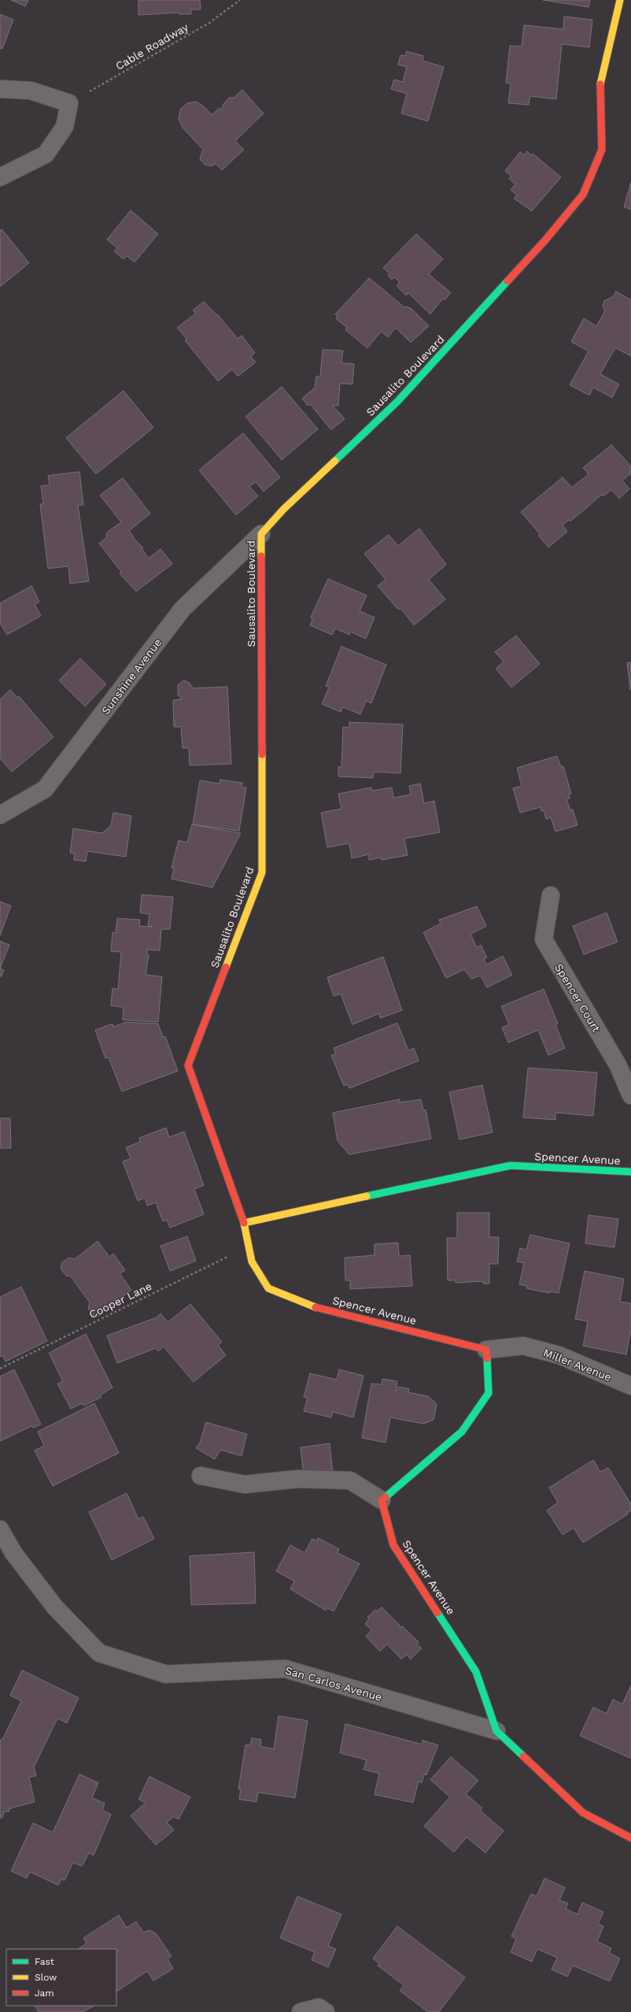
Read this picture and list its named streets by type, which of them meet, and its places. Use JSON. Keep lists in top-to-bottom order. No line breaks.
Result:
{"streets":{"street":["Sausalito Boulevard","Sunshine Avenue","Spencer Court","Spencer Avenue","Miller Avenue","San Carlos Avenue"],"path":["Cable Roadway","Cooper Lane"]},"crossings":[["Sausalito Boulevard","Sunshine Avenue"],["Sausalito Boulevard","Spencer Avenue"],["Spencer Avenue","Cooper Lane"],["Spencer Avenue","Miller Avenue"],["Spencer Avenue","San Carlos Avenue"]],"legend":["Fast","Slow","Jam"]}
